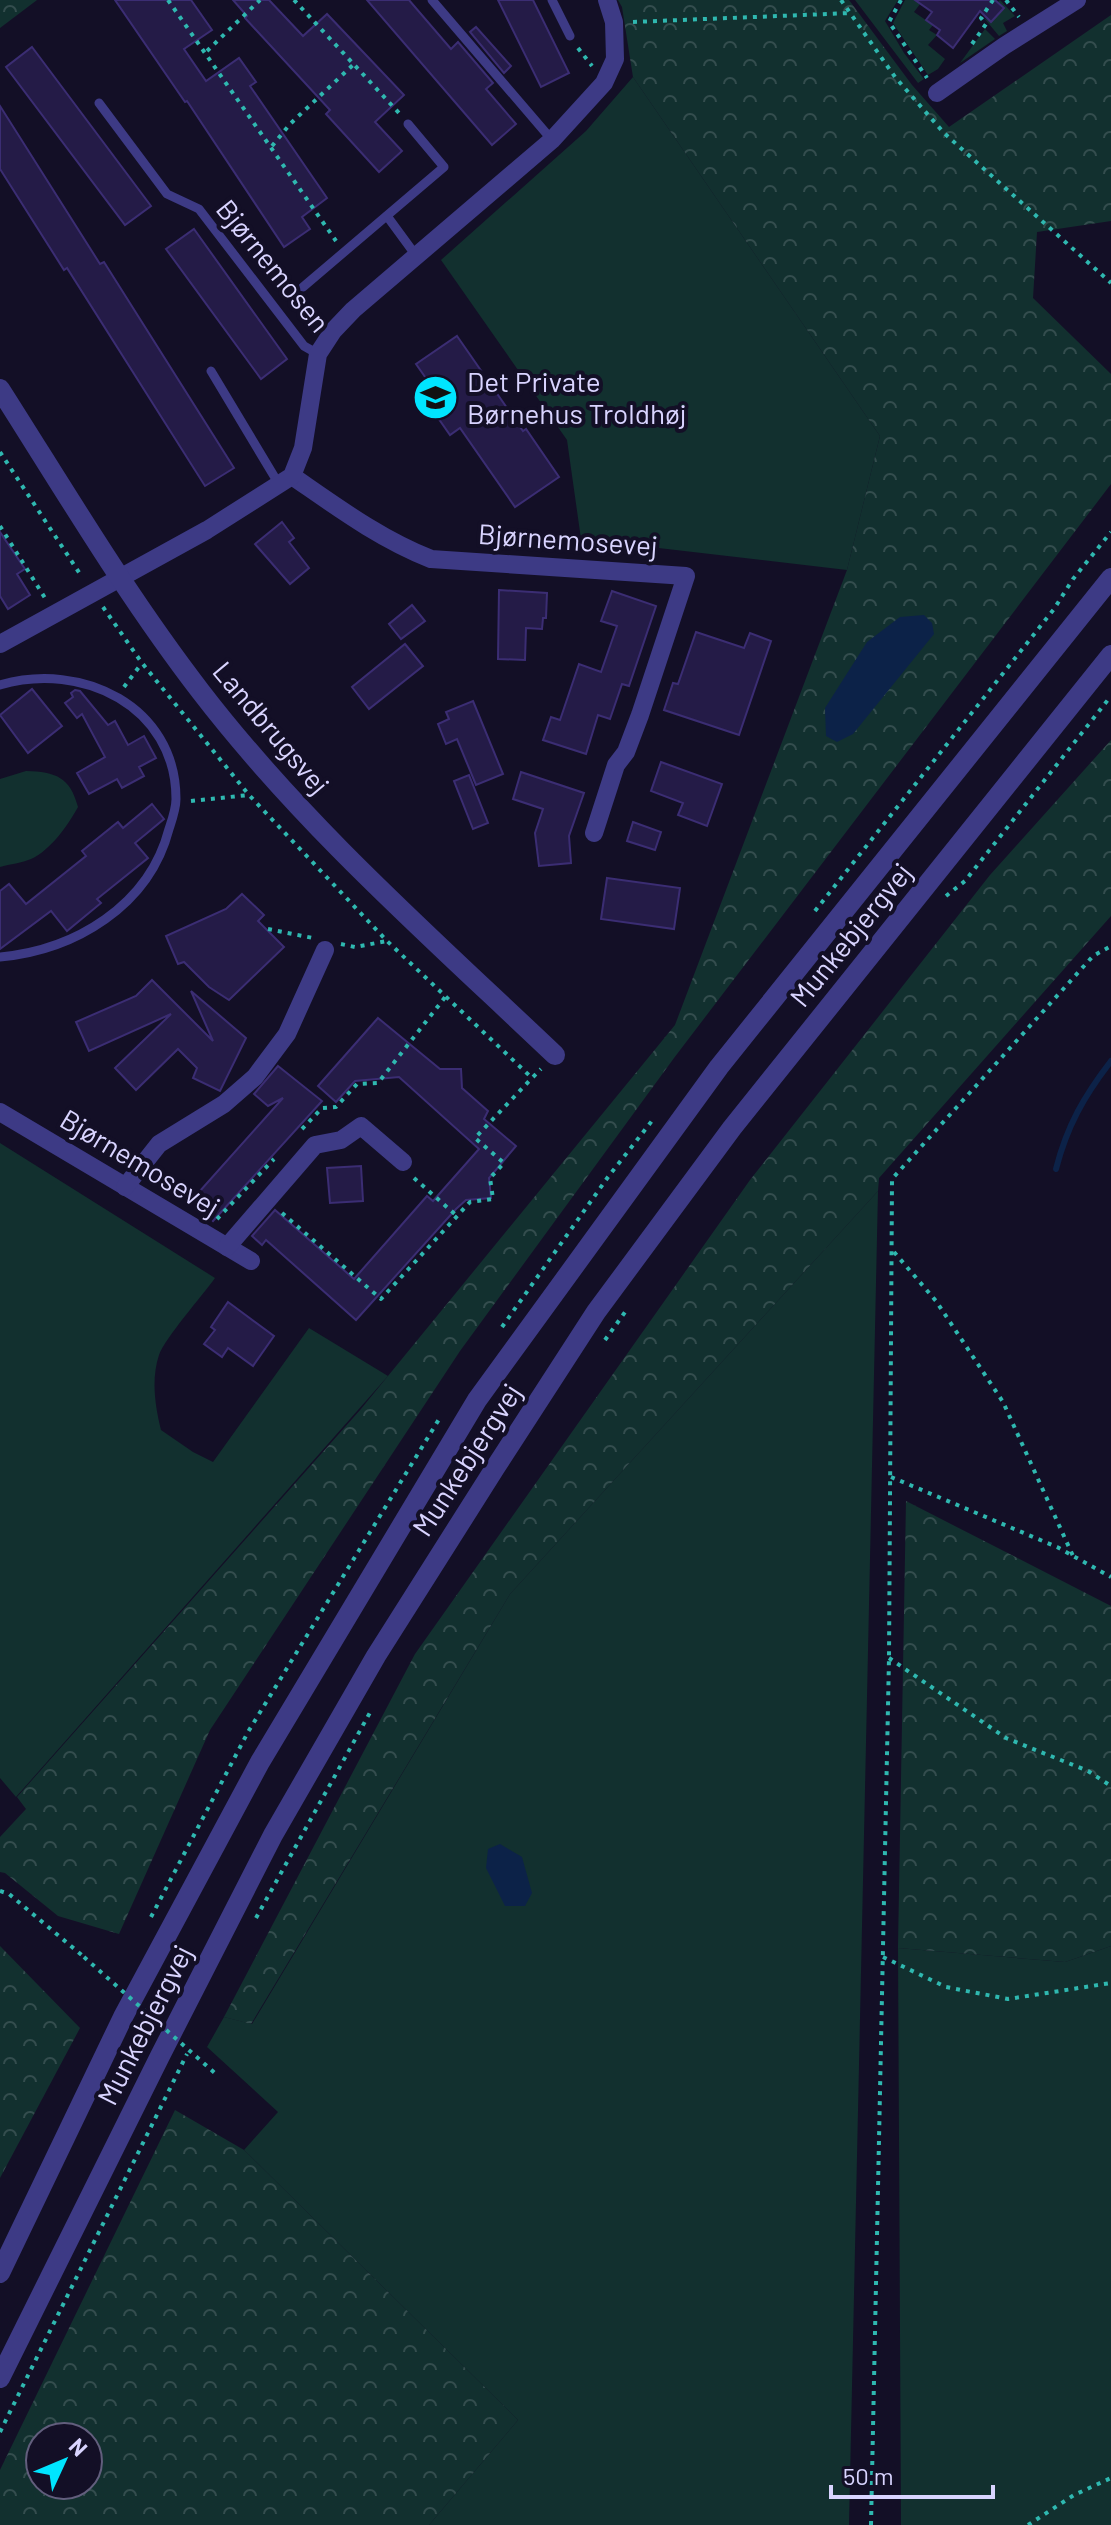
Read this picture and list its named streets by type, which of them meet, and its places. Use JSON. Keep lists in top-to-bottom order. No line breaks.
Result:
{"streets":{"street":["Bjørnemosevej","Landbrugsvej","Munkebjergvej"],"lane":["Bjørnemosen"]},"places":{"school or university":["Det Private Børnehus Troldhøj"]},"scale_bar":"50 m","north":"top right"}
